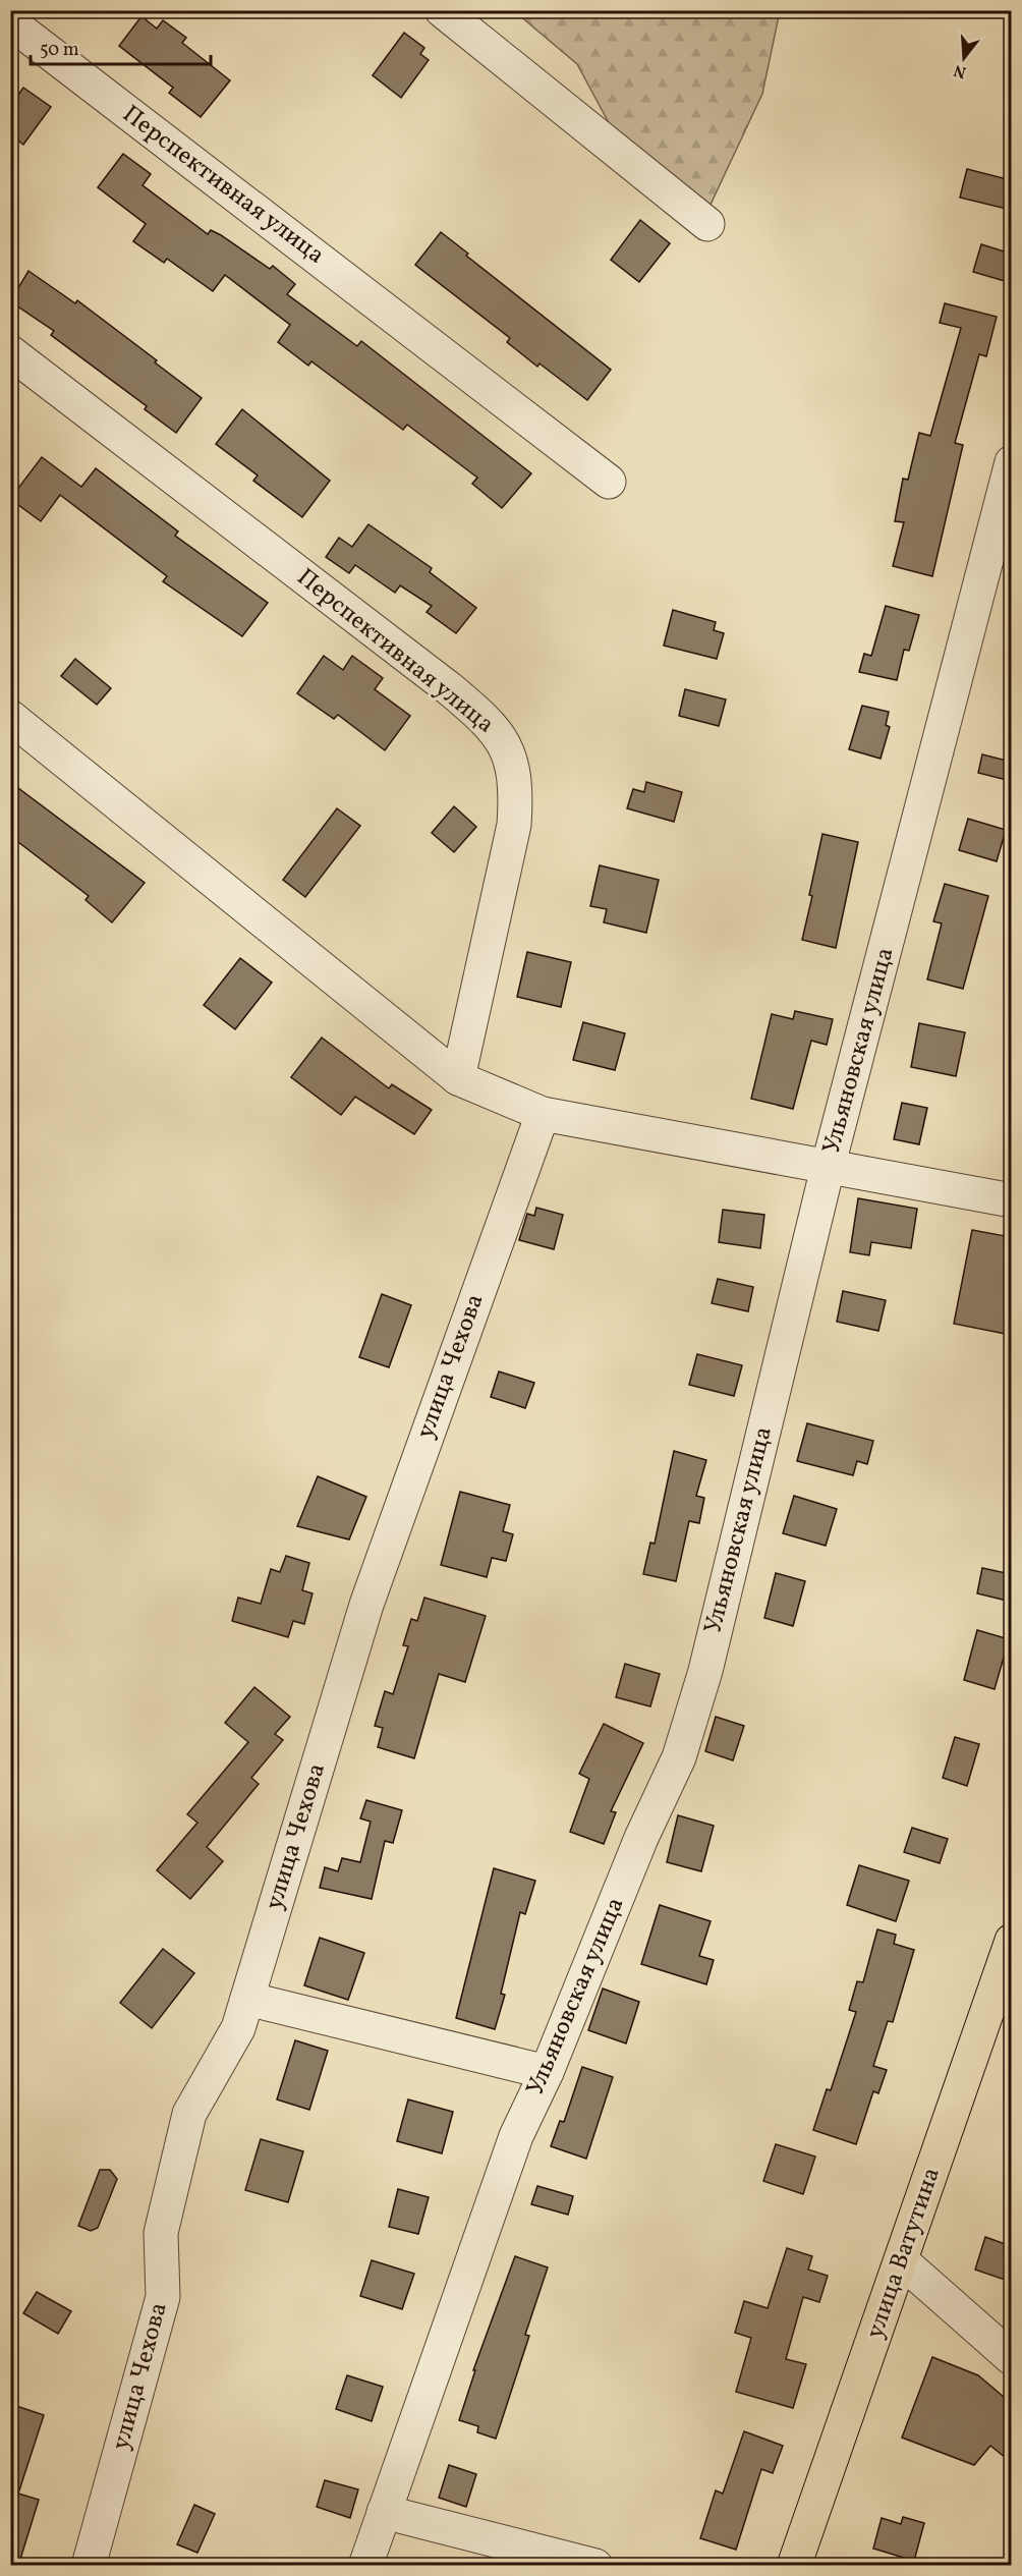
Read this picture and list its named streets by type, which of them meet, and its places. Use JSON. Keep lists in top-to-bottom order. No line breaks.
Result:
{"streets":{"main road":["улица Ватутина"],"street":["Перспективная улица","Ульяновская улица","улица Чехова"]},"scale_bar":"50 m","north":"bottom"}
